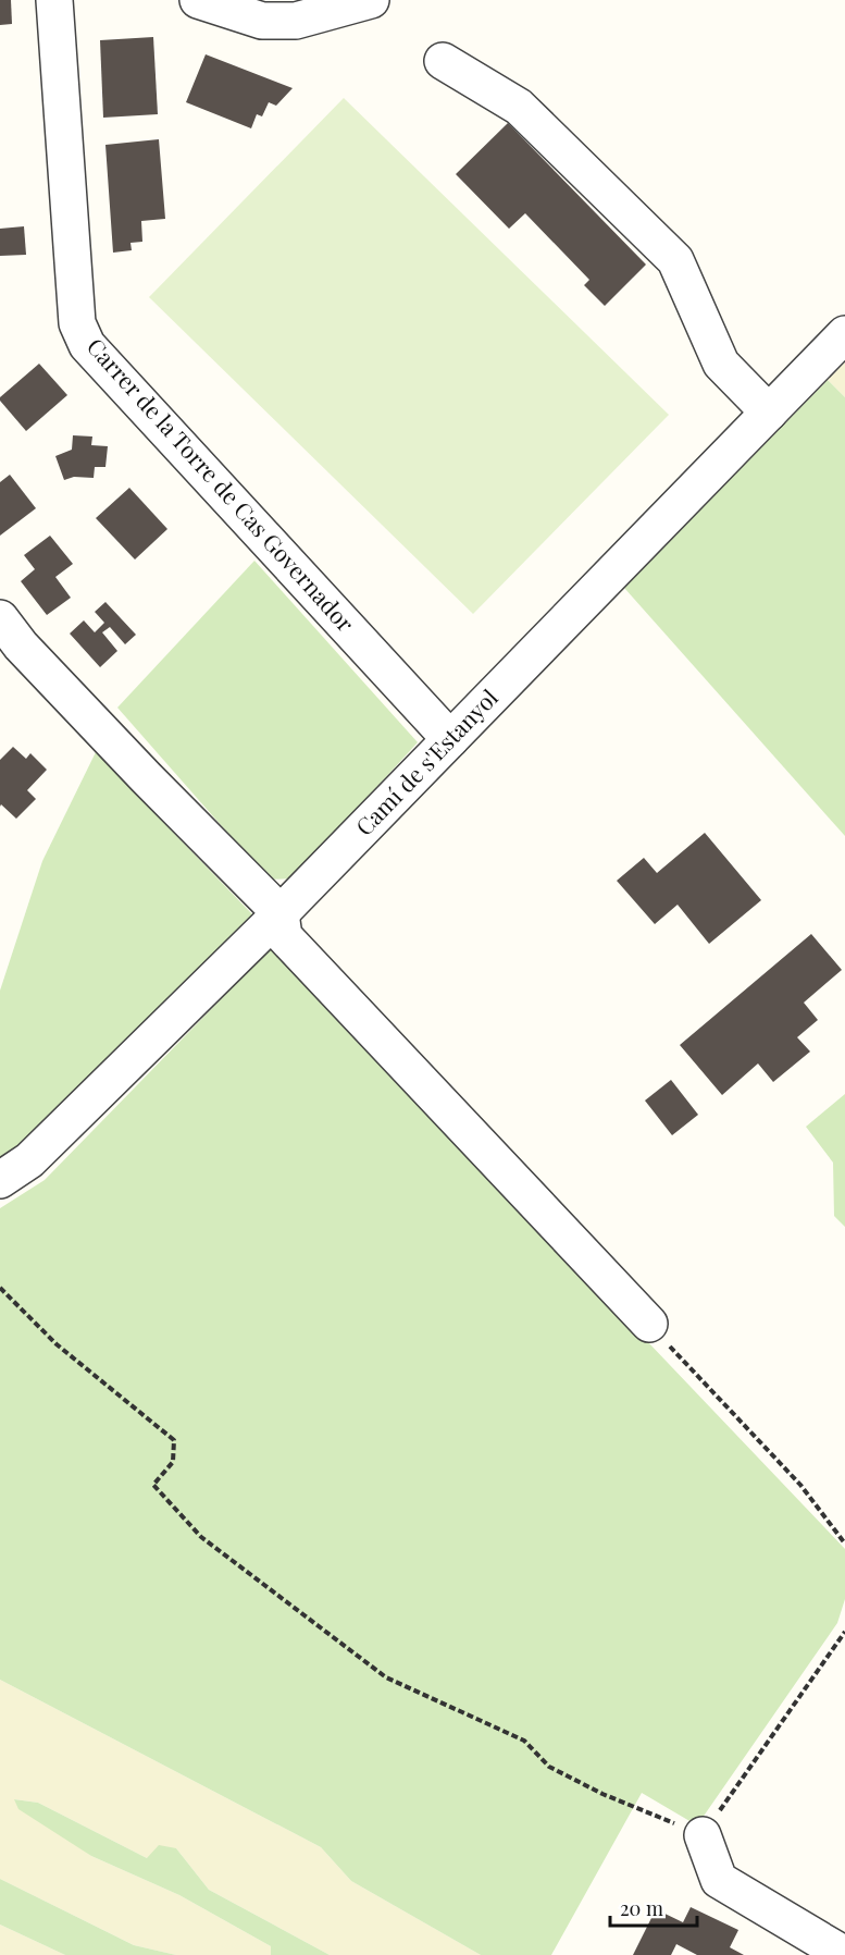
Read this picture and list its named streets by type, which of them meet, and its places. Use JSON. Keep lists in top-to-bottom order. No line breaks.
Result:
{"streets":{"street":["Carrer de la Torre de Cas Governador","Camí de s'Estanyol"]},"crossings":[["Carrer de la Torre de Cas Governador","Camí de s'Estanyol"]],"scale_bar":"20 m"}
